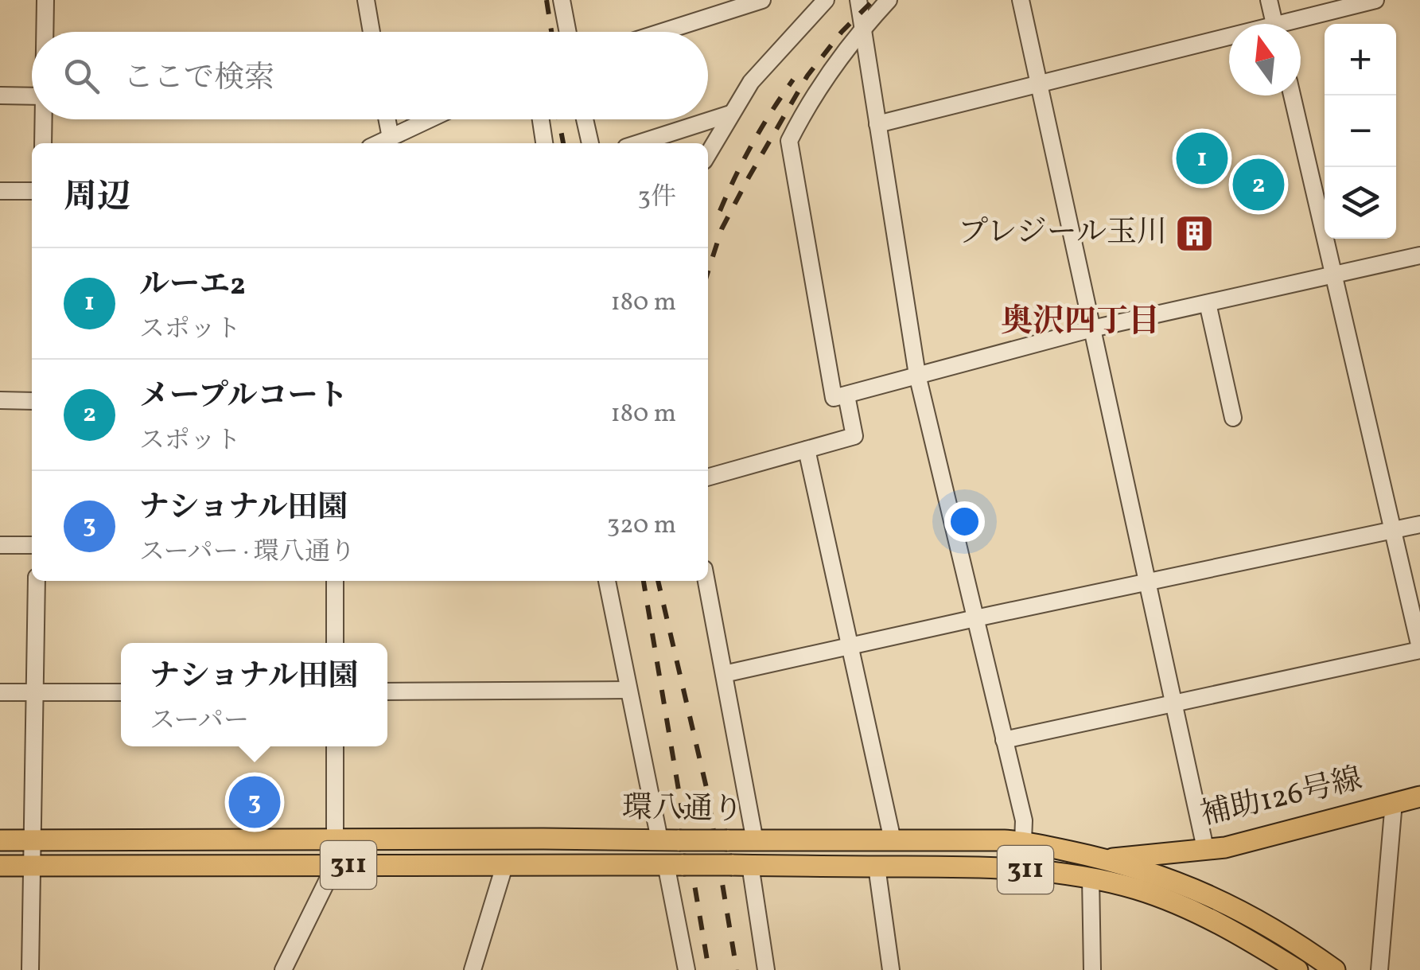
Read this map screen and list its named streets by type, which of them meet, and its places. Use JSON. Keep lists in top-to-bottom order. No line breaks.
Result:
{"streets":{"main road":["補助126号線","環八通り","311"]},"crossings":[["補助126号線","環八通り"]],"districts":["奥沢四丁目"],"places":{"building":["プレジール玉川"]},"north":"top","page":{"map_buttons":["+","−"],"search":"ここで検索","pins":["1","2","3"],"heading":["周辺","3件"],"list":[{"mark":"1","name":"ルーエ2","note":"スポット","value":"180 m"},{"mark":"2","name":"メープルコート","note":"スポット","value":"180 m"},{"mark":"3","name":"ナショナル田園","note":"スーパー · 環八通り","value":"320 m"}],"popup":["ナショナル田園","スーパー"]}}
